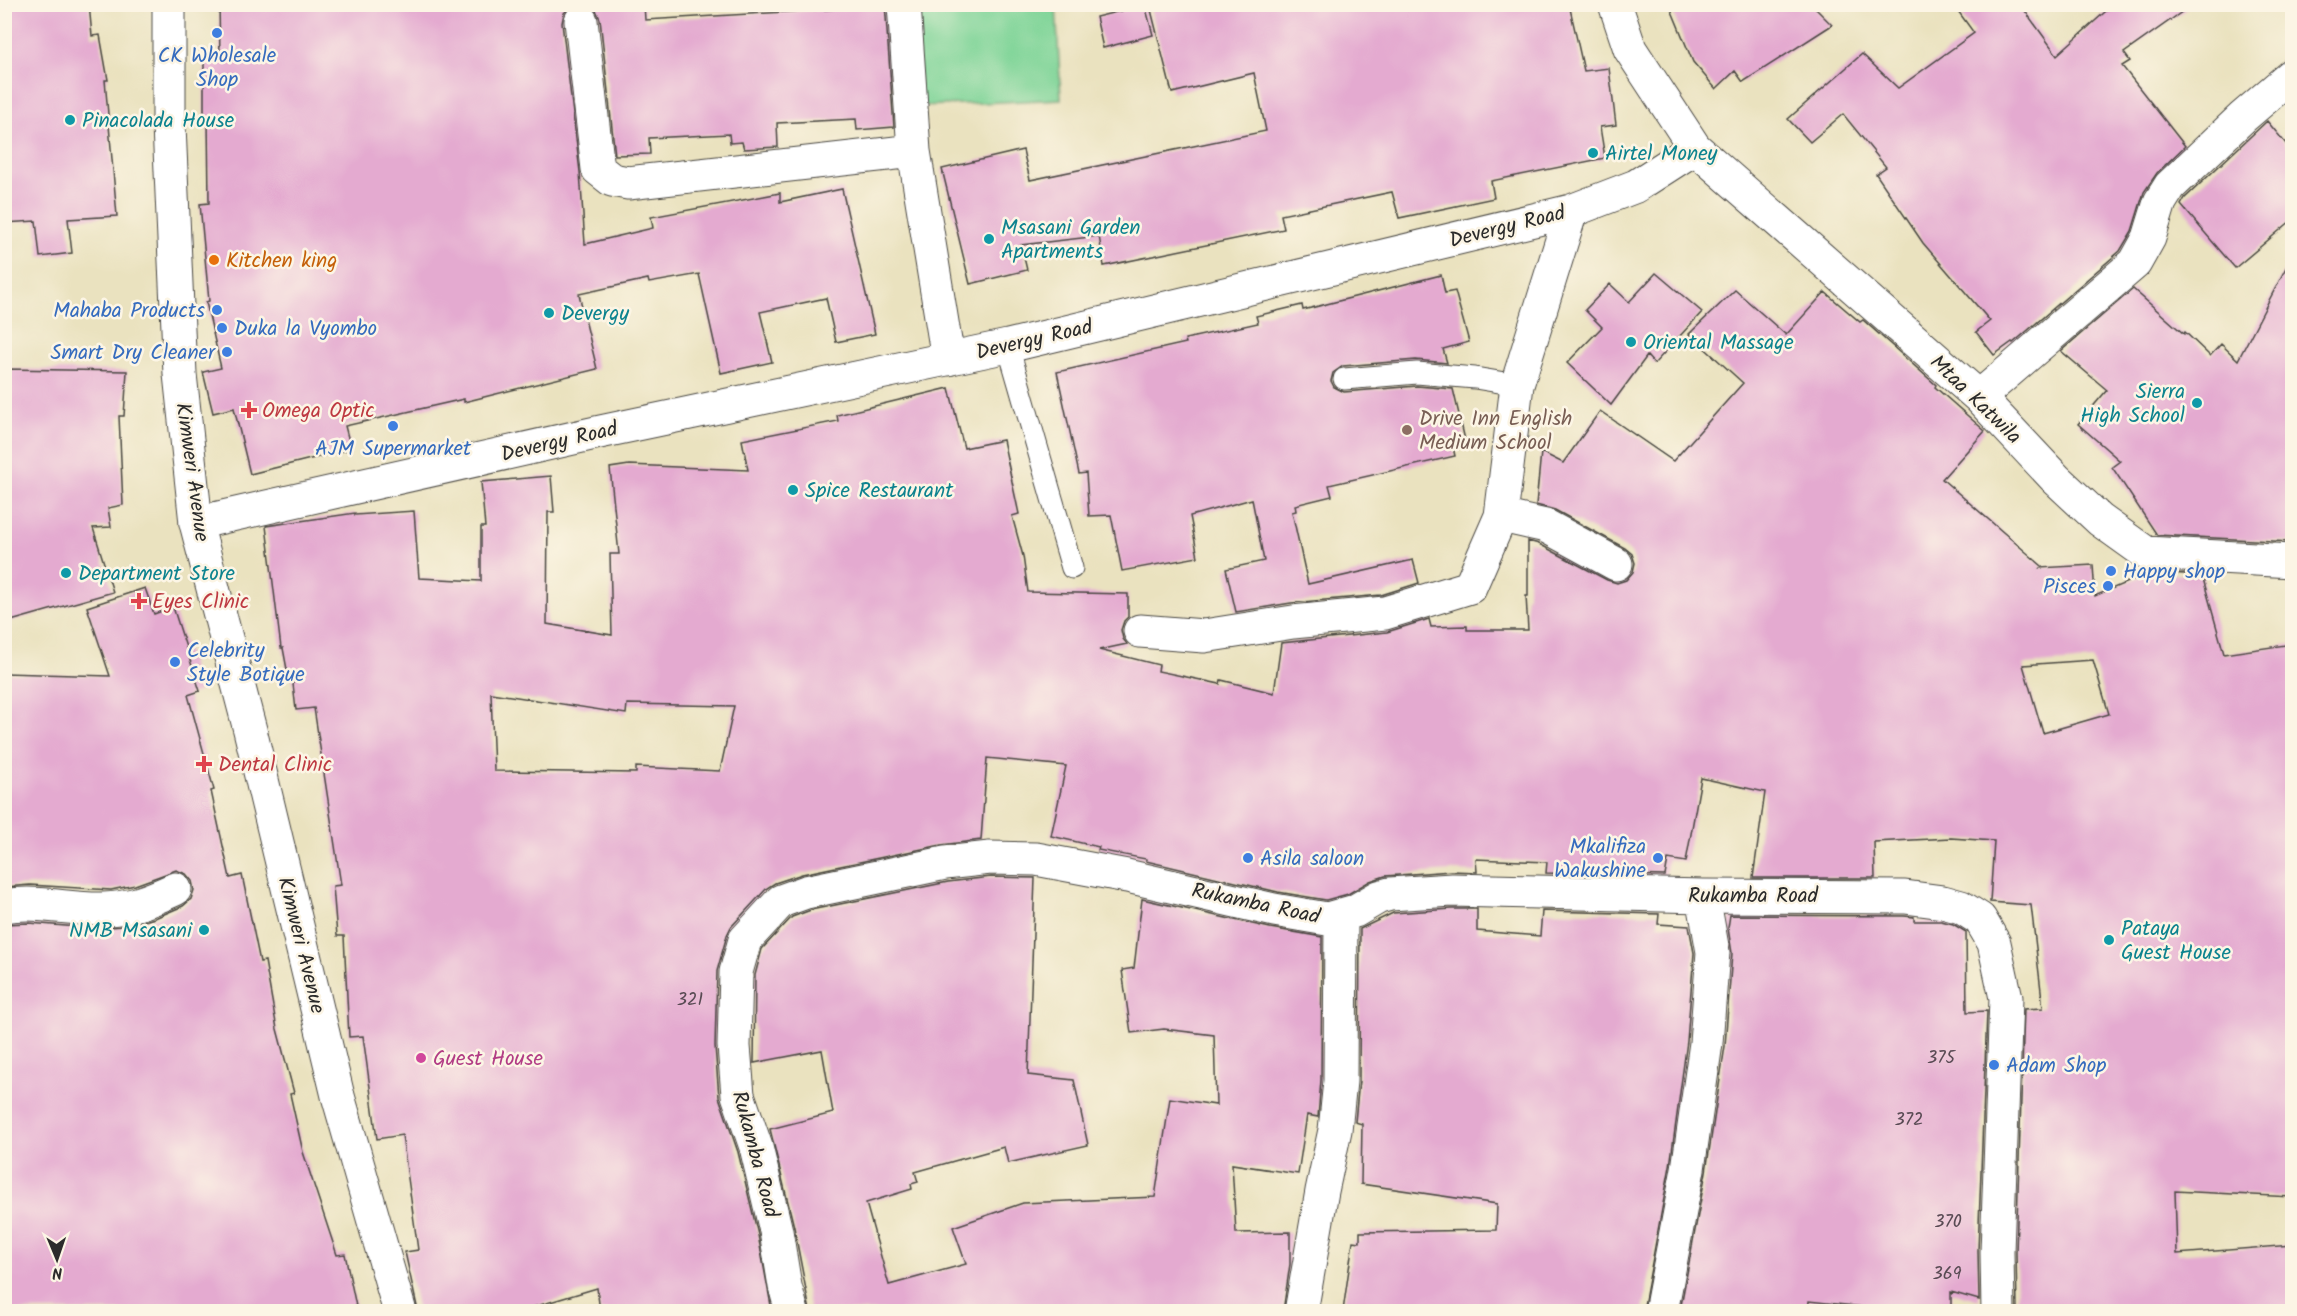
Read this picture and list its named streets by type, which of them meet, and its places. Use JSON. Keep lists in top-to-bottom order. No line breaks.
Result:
{"streets":{"street":["Devergy Road","Mtaa Katwila","Kimweri Avenue","Rukamba Road"]},"crossings":[["Devergy Road","Mtaa Katwila"],["Devergy Road","Kimweri Avenue"]],"places":{"other":["CK Wholesale Shop","Pinacolada House","Airtel Money","Msasani Garden Apartments","Kitchen king","Mahaba Products","Devergy","Duka la Vyombo","Oriental Massage","Smart Dry Cleaner","Sierra High School","AJM Supermarket","Drive Inn English Medium School","Spice Restaurant","Happy shop","Department Store","Pisces","Celebrity Style Botique","Asila saloon","Mkalifiza Wakushine","NMB Msasani","Pataya Guest House","Guest House","Adam Shop"],"health":["Omega Optic","Eyes Clinic","Dental Clinic"]},"house_numbers":["321","375","372","370","369"],"north":"bottom"}
